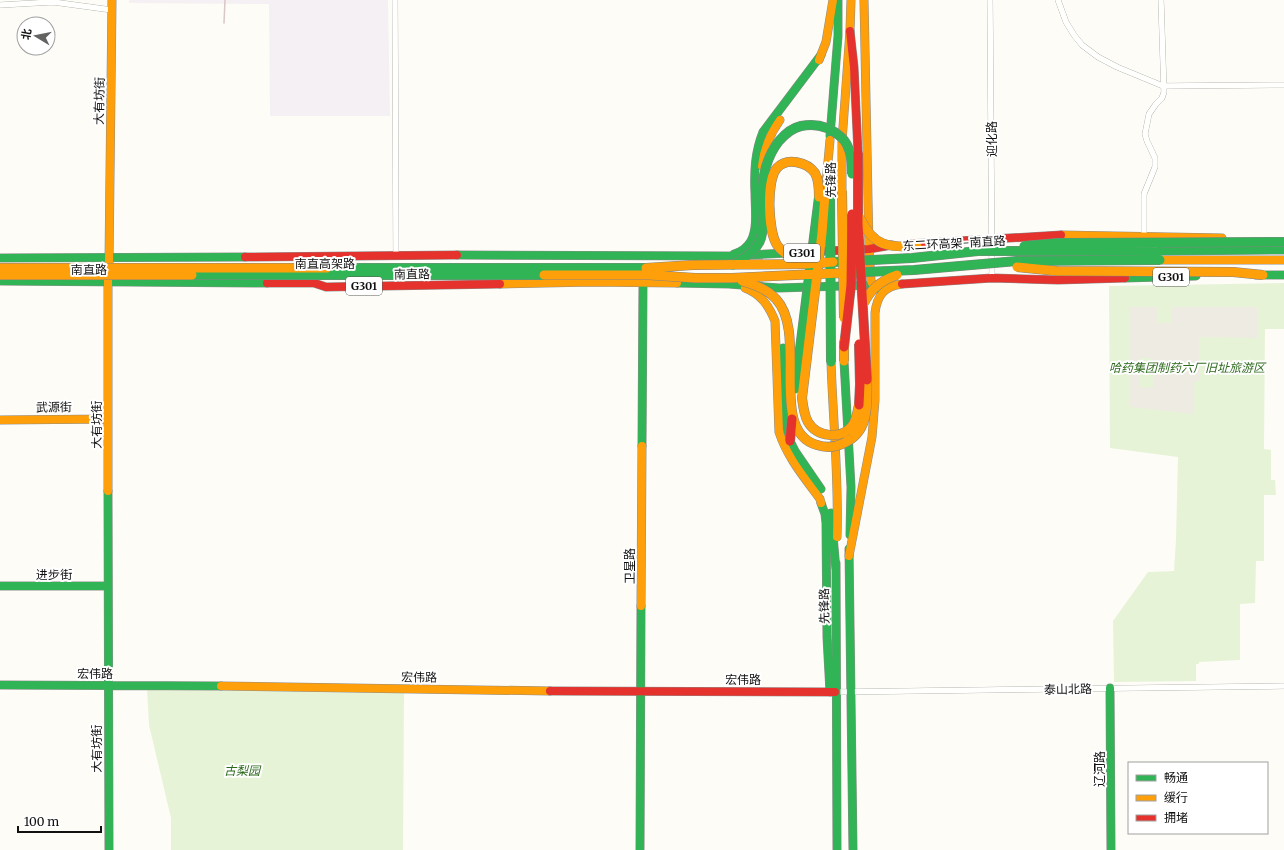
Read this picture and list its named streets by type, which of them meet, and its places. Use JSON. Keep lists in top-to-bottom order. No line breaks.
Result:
{"streets":{"main road":["大有坊街","先锋路","东二环高架-南直路","G301","南直高架路","南直路","武源街","卫星路","进步街","宏伟路","辽河路"],"street":["迎化路","泰山北路"]},"crossings":[["大有坊街","南直路"],["大有坊街","武源街"],["大有坊街","进步街"],["大有坊街","宏伟路"],["迎化路","G301"],["先锋路","宏伟路"],["先锋路","泰山北路"],["东二环高架-南直路","南直高架路"],["东二环高架-南直路","南直路"],["东二环高架-南直路","卫星路"],["G301","南直路"],["南直高架路","南直路"],["南直高架路","卫星路"],["南直路","卫星路"],["卫星路","宏伟路"],["宏伟路","泰山北路"],["泰山北路","辽河路"]],"parks":["哈药集团制药六厂旧址旅游区","古梨园"],"legend":["畅通","缓行","拥堵"],"scale_bar":"100 m","north":"left"}
